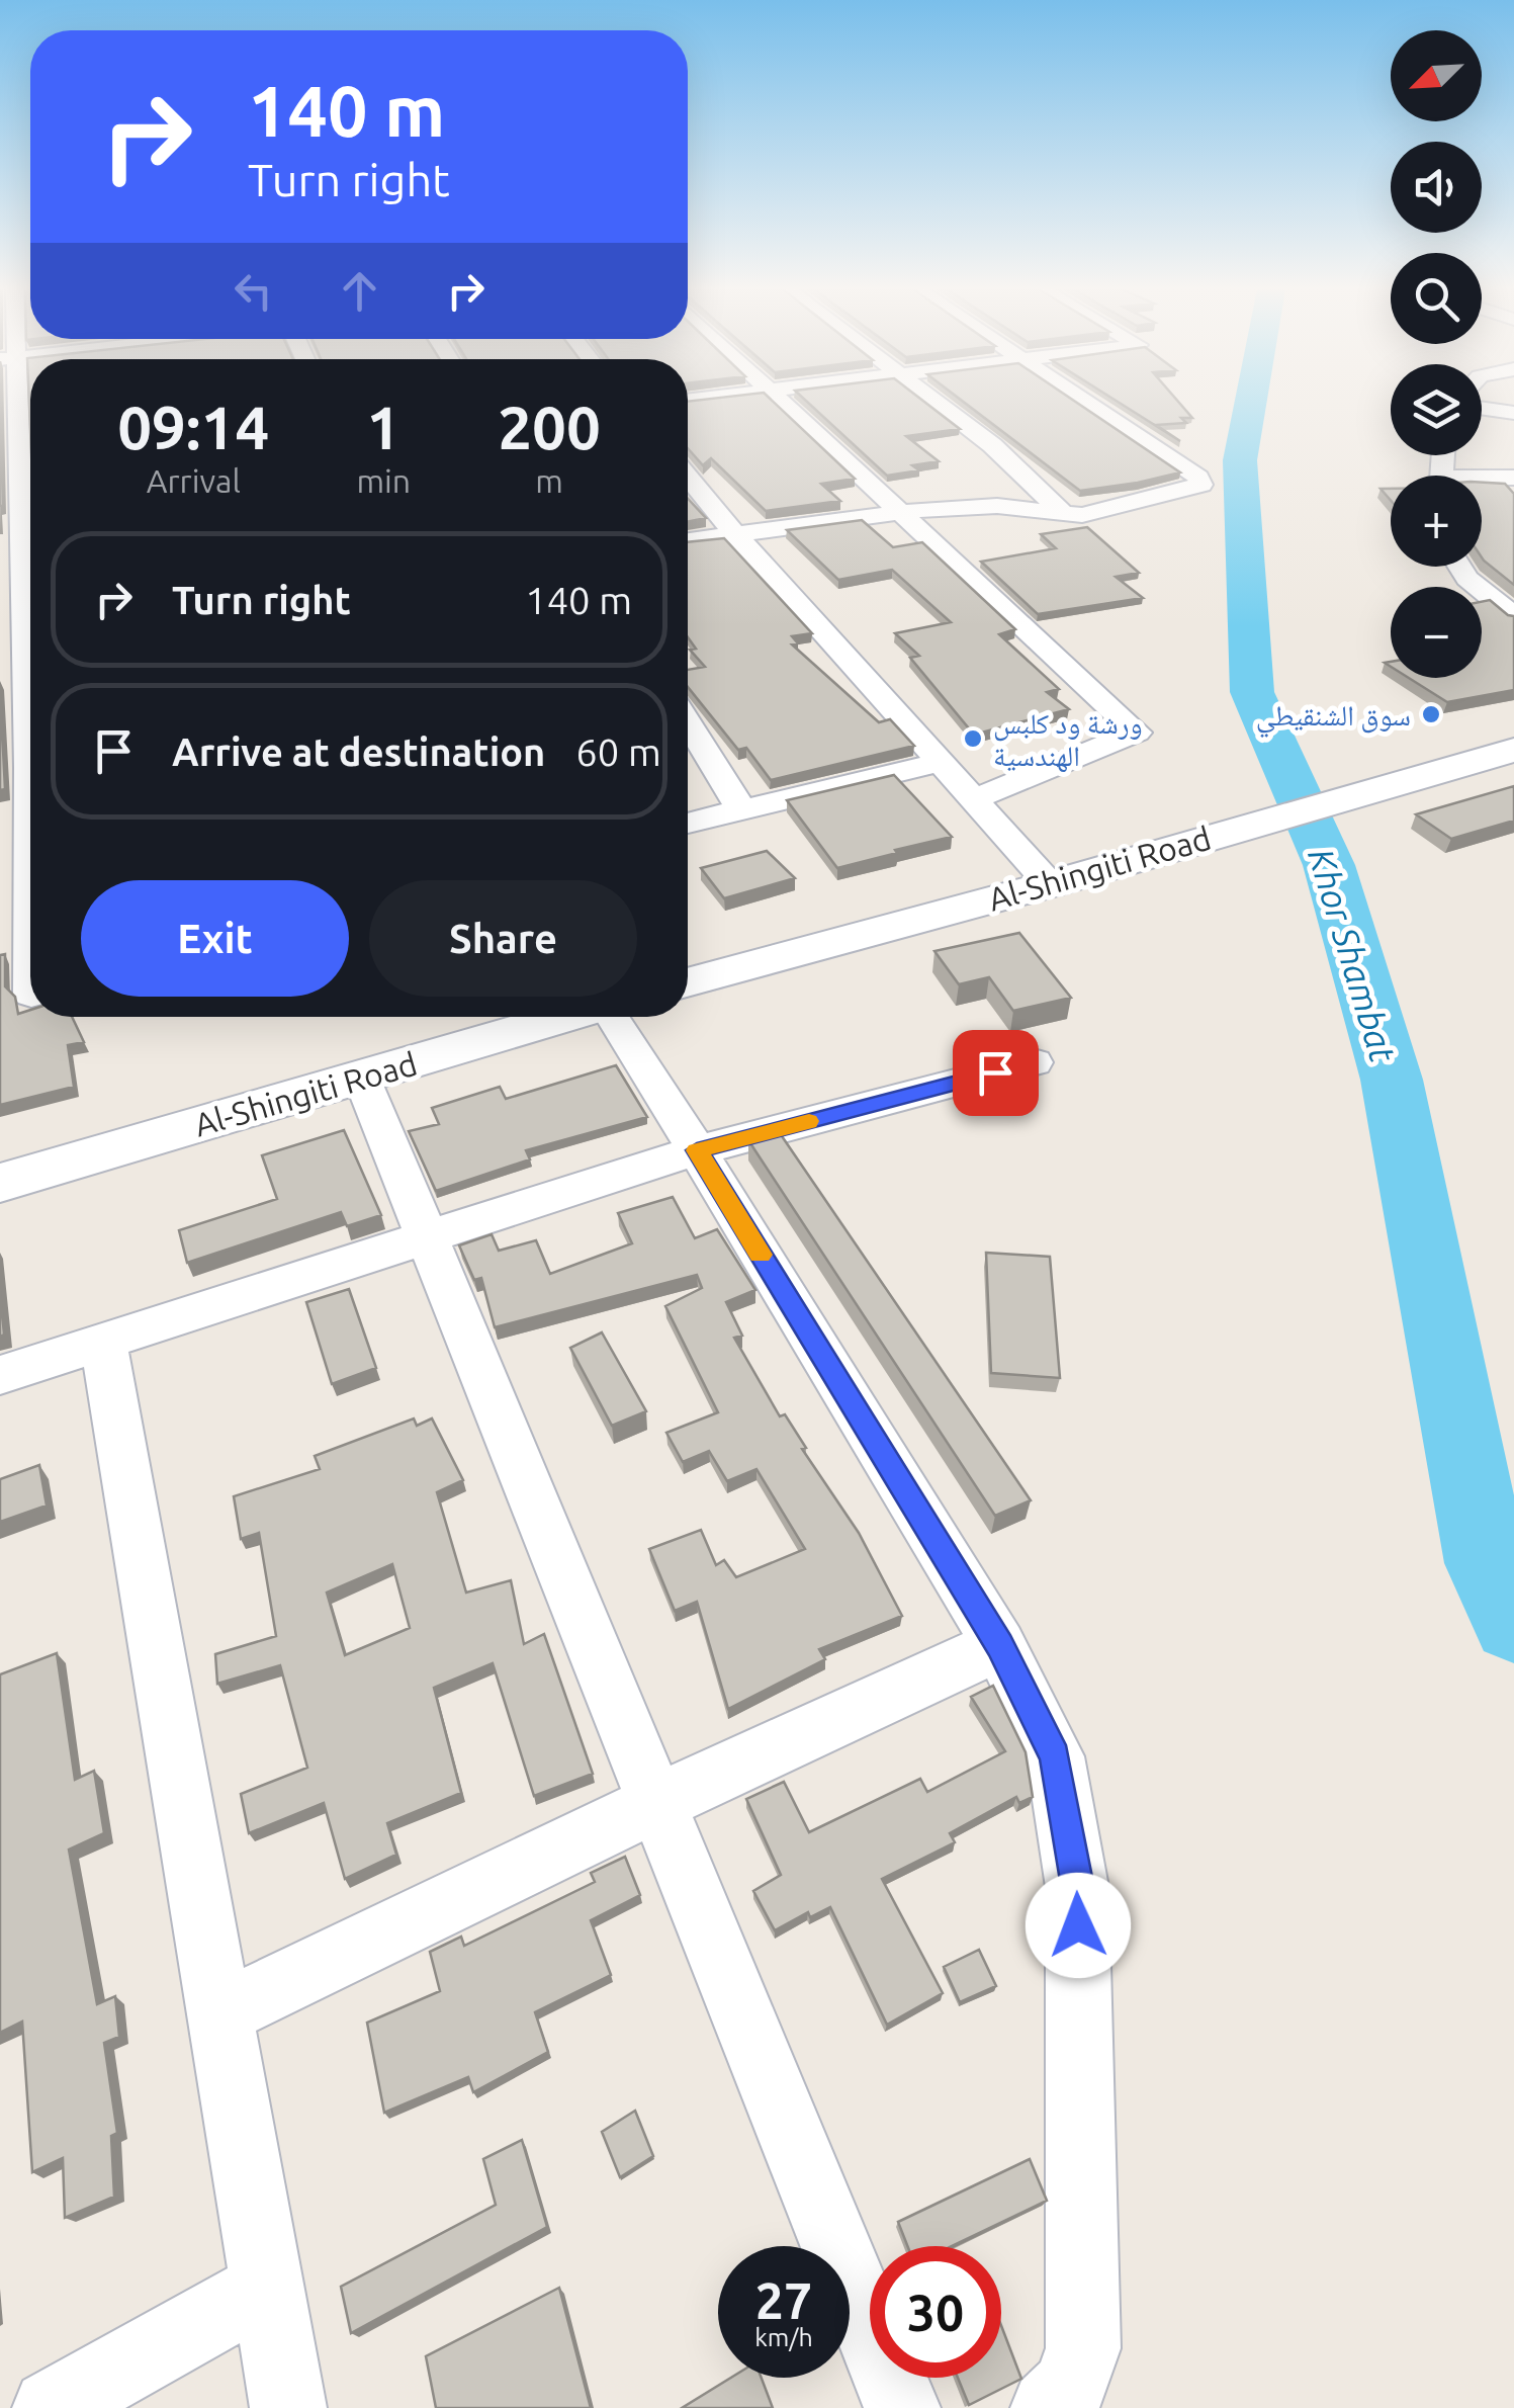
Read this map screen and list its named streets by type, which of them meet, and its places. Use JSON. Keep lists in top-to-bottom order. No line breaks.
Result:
{"streets":{"street":["Al-Shingiti Road"]},"water":["Khor Shambat"],"places":["سوق الشنقيطي","ورشة ود كلبس الهندسية"],"north":"bottom left","page":{"map_buttons":["+","−"],"turn":["140 m","Turn right"],"eta":["09:14","Arrival","1","min","200","m"],"list":[{"name":"Turn right","value":"140 m"},{"name":"Arrive at destination","value":"60 m"}],"buttons":["Exit","Share"],"speed":"27 km/h","limit":"30"}}
